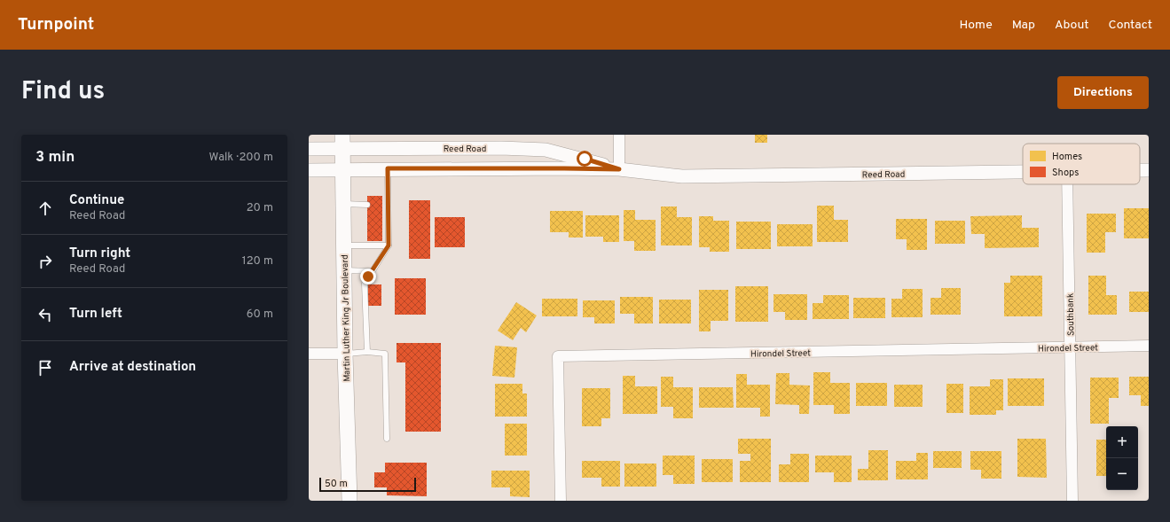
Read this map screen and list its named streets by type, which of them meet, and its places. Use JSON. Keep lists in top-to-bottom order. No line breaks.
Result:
{"streets":{"main road":["Martin Luther King Jr Boulevard"],"street":["Reed Road","Southbank","Hirondel Street"]},"crossings":[["Reed Road","Martin Luther King Jr Boulevard"],["Southbank","Hirondel Street"]],"legend":["Homes","Shops"],"scale_bar":"50 m","page":{"header":"Turnpoint","nav":["Home","Map","About","Contact"],"title":"Find us","buttons":"Directions","heading":["3 min","Walk · 200 m"],"list":[["Continue","Reed Road","20 m"],["Turn right","Reed Road","120 m"],["Turn left","60 m"],"Arrive at destination"],"map_buttons":["+","−"],"scale":"50 m"}}
